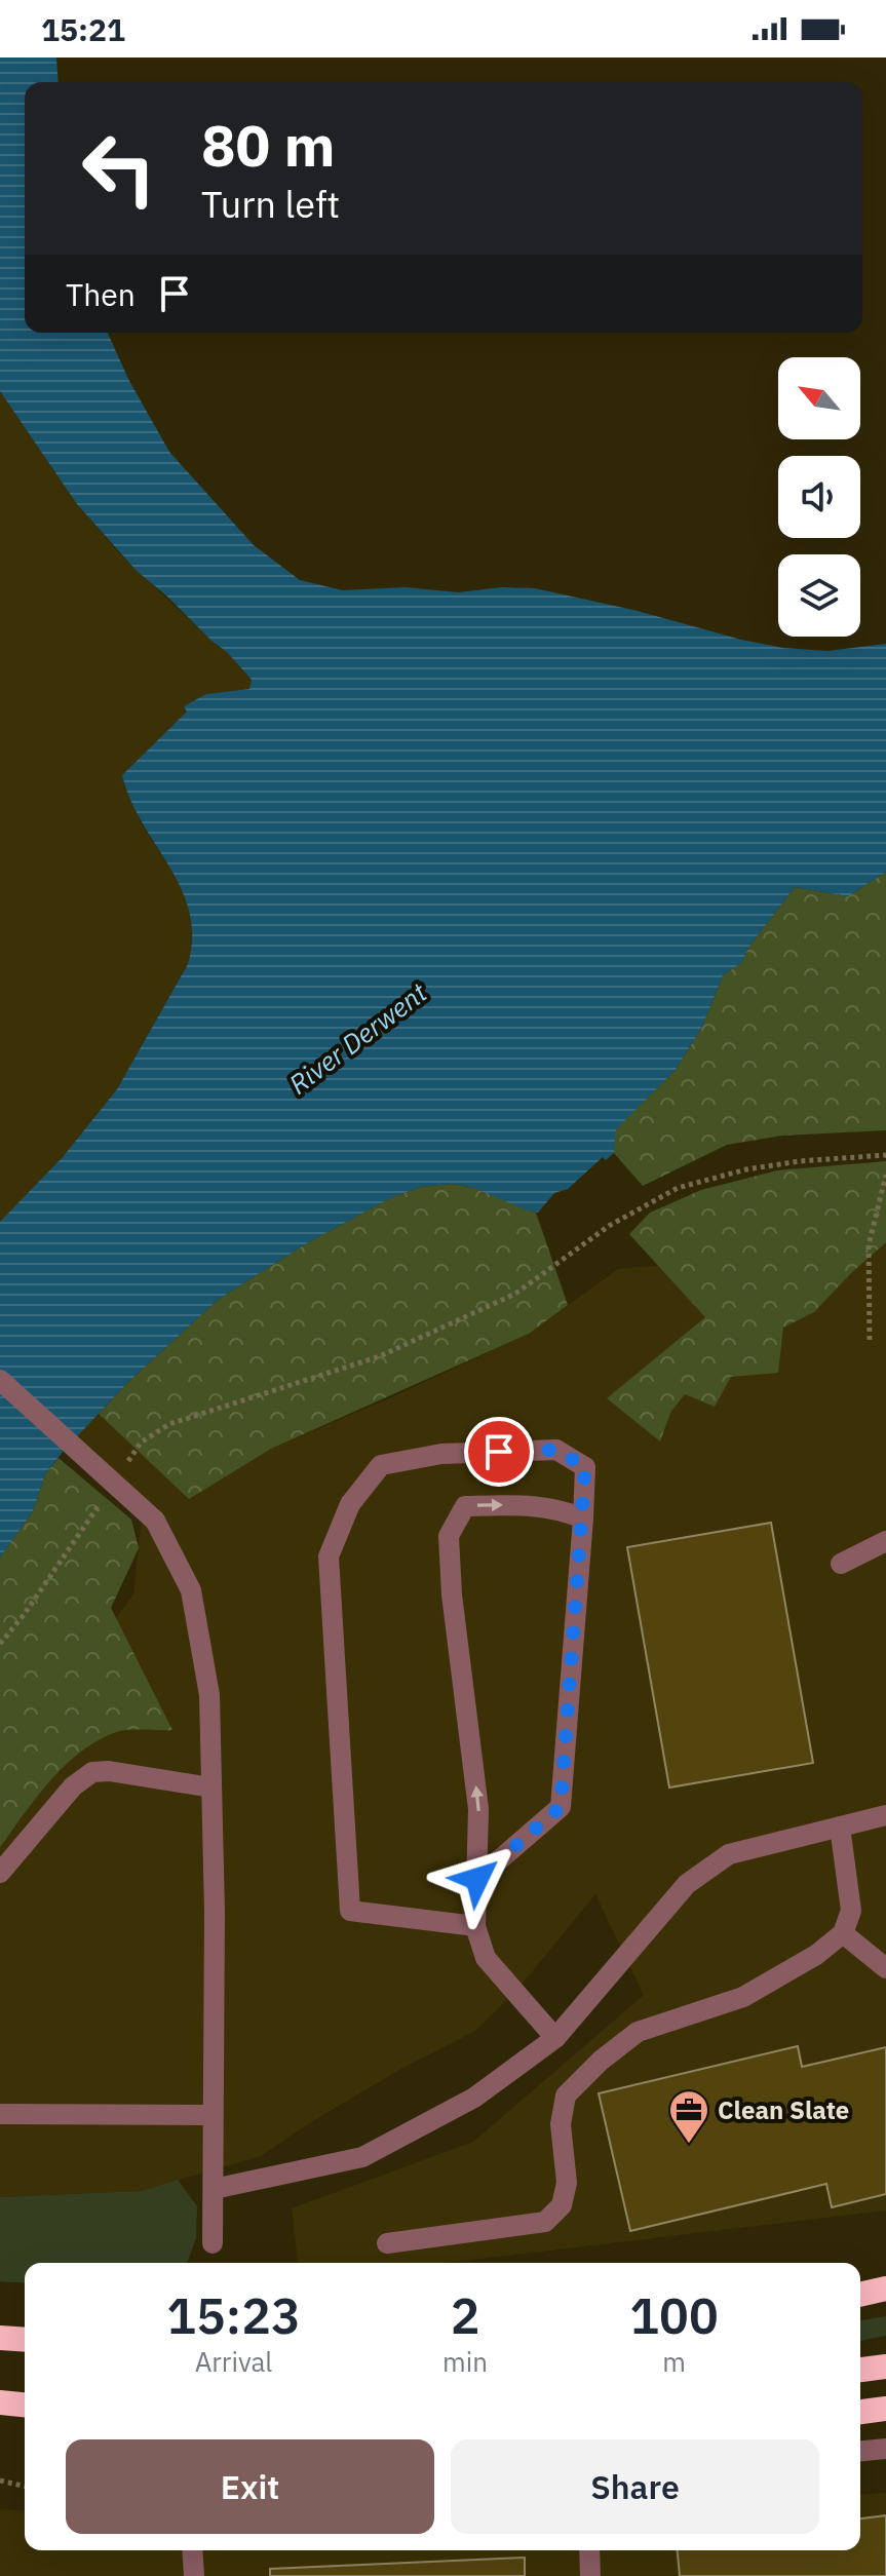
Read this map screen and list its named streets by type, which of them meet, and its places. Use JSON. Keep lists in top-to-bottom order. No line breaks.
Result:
{"water":["River Derwent"],"places":{"office":["Clean Slate"]},"north":"top left","page":{"status":"15:21","turn":["80 m","Turn left"],"then":"Then","eta":["15:23","Arrival","2","min","100","m"],"buttons":["Exit","Share"]}}
